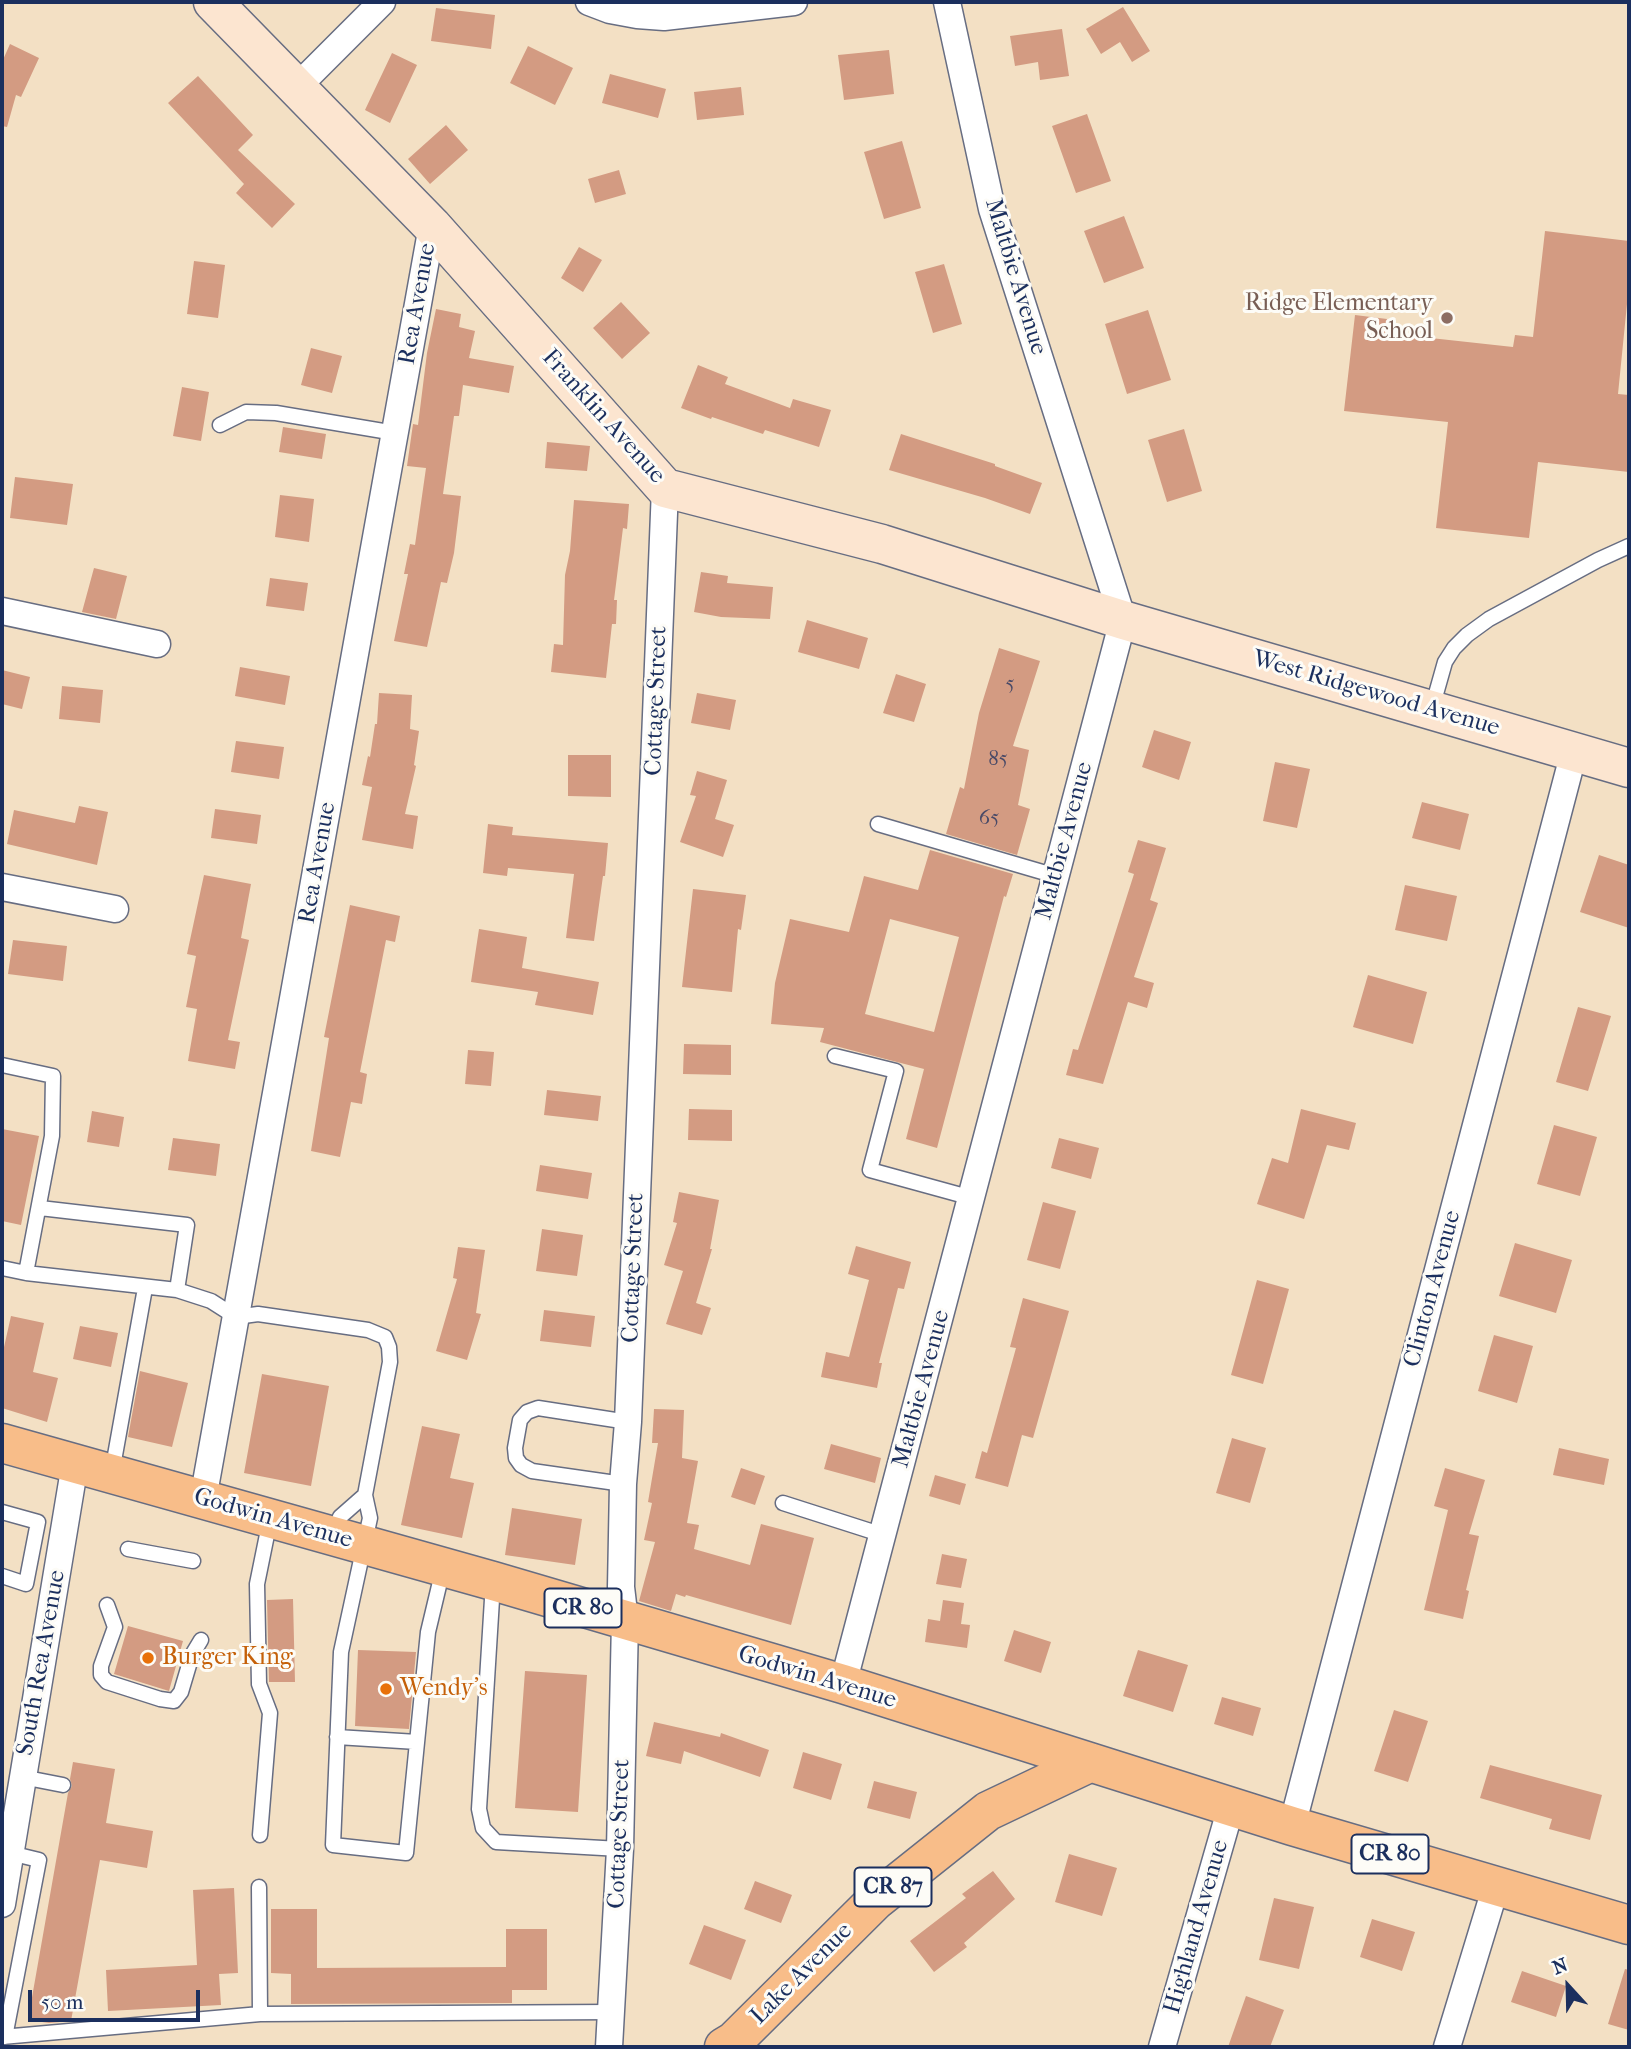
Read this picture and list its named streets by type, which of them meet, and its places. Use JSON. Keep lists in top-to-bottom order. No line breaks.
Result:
{"streets":{"main road":["Godwin Avenue","CR 80","CR 87","Lake Avenue"],"street":["Maltbie Avenue","Rea Avenue","Franklin Avenue","West Ridgewood Avenue","Cottage Street","Clinton Avenue","South Rea Avenue","Highland Avenue"]},"crossings":[["Maltbie Avenue","Franklin Avenue"],["Maltbie Avenue","West Ridgewood Avenue"],["Maltbie Avenue","Godwin Avenue"],["Rea Avenue","Franklin Avenue"],["Rea Avenue","Godwin Avenue"],["Franklin Avenue","West Ridgewood Avenue"],["Franklin Avenue","Cottage Street"],["West Ridgewood Avenue","Clinton Avenue"],["Cottage Street","Godwin Avenue"],["Clinton Avenue","Godwin Avenue"],["Godwin Avenue","South Rea Avenue"],["Godwin Avenue","Highland Avenue"],["Godwin Avenue","Lake Avenue"]],"places":["Ridge Elementary School","Burger King","Wendy's"],"house_numbers":["5","85","65"],"scale_bar":"50 m","north":"top"}
